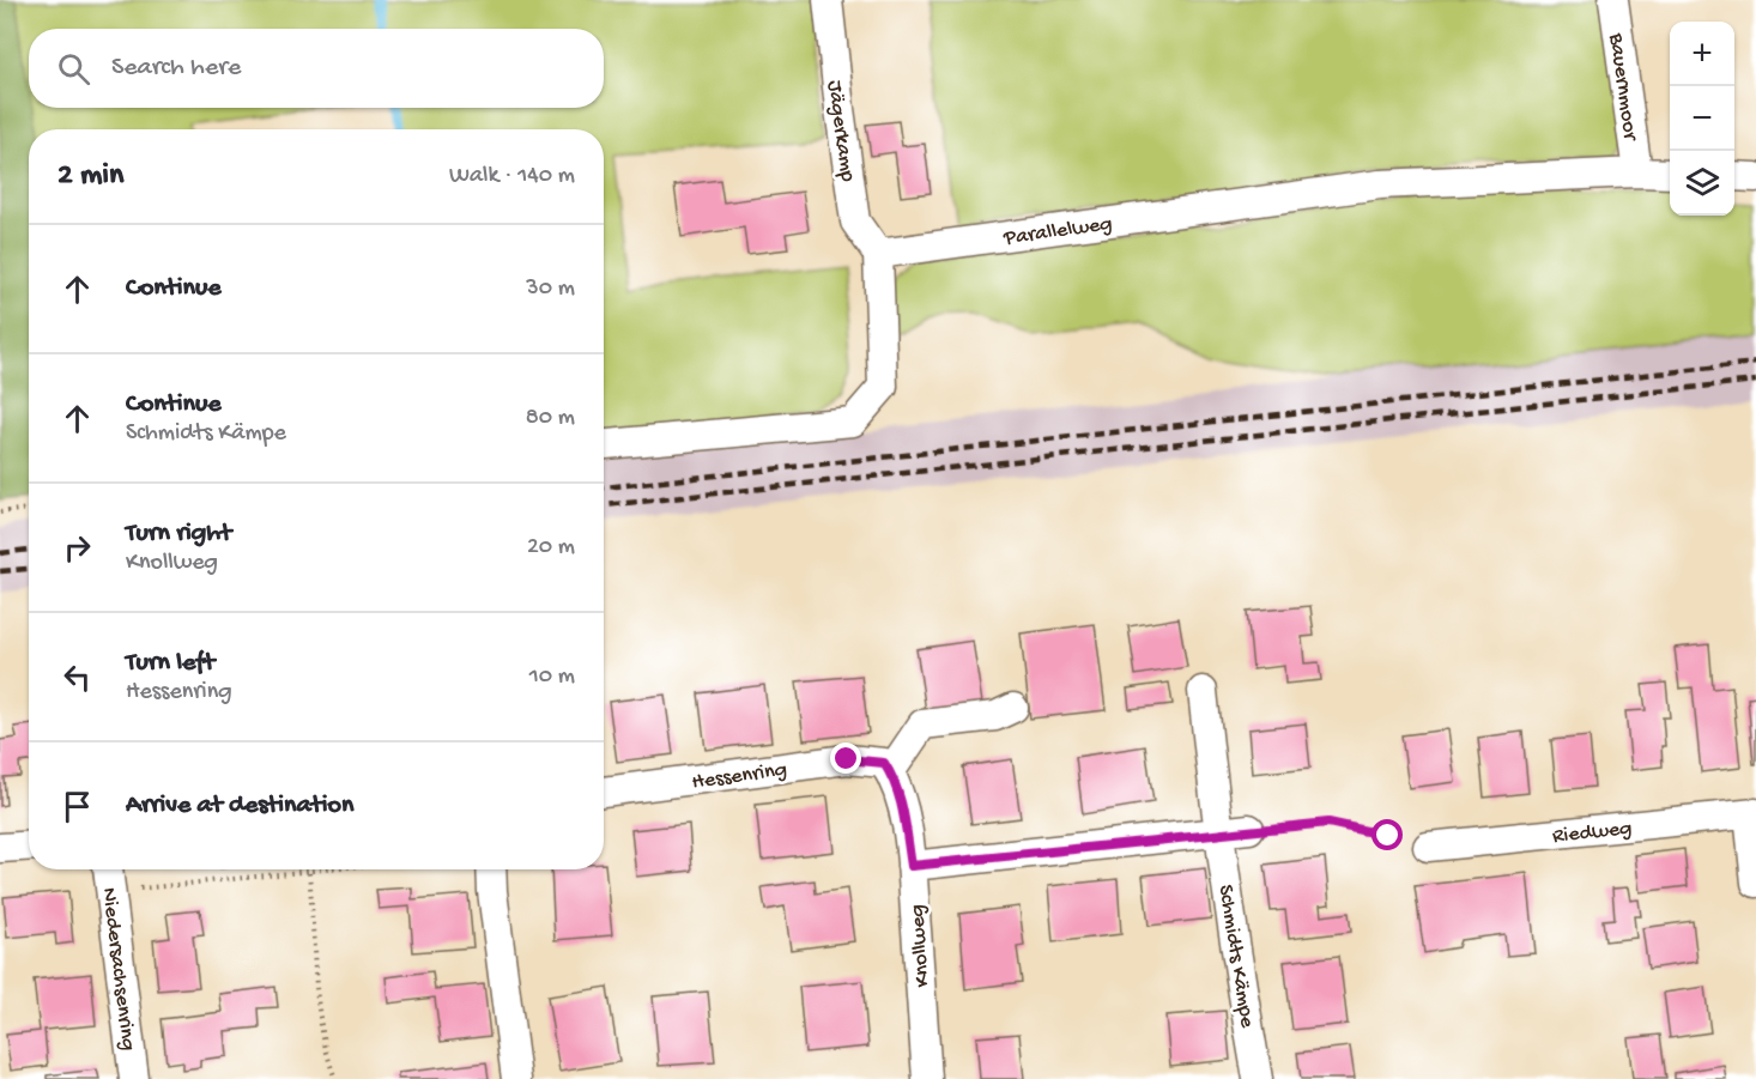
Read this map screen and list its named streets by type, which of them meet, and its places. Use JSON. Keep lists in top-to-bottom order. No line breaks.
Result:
{"streets":{"street":["Bauernmoor","Jägerkamp","Parallelweg","Hessenring","Riedweg","Knollweg","Schmidts Kämpe","Niedersachsenring"]},"crossings":[["Bauernmoor","Parallelweg"],["Jägerkamp","Parallelweg"],["Hessenring","Knollweg"]],"page":{"map_buttons":["+","−"],"search":"Search here","heading":["2 min","Walk · 140 m"],"list":[["Continue","30 m"],["Continue","Schmidts Kämpe","80 m"],["Turn right","Knollweg","20 m"],["Turn left","Hessenring","10 m"],"Arrive at destination"]}}
